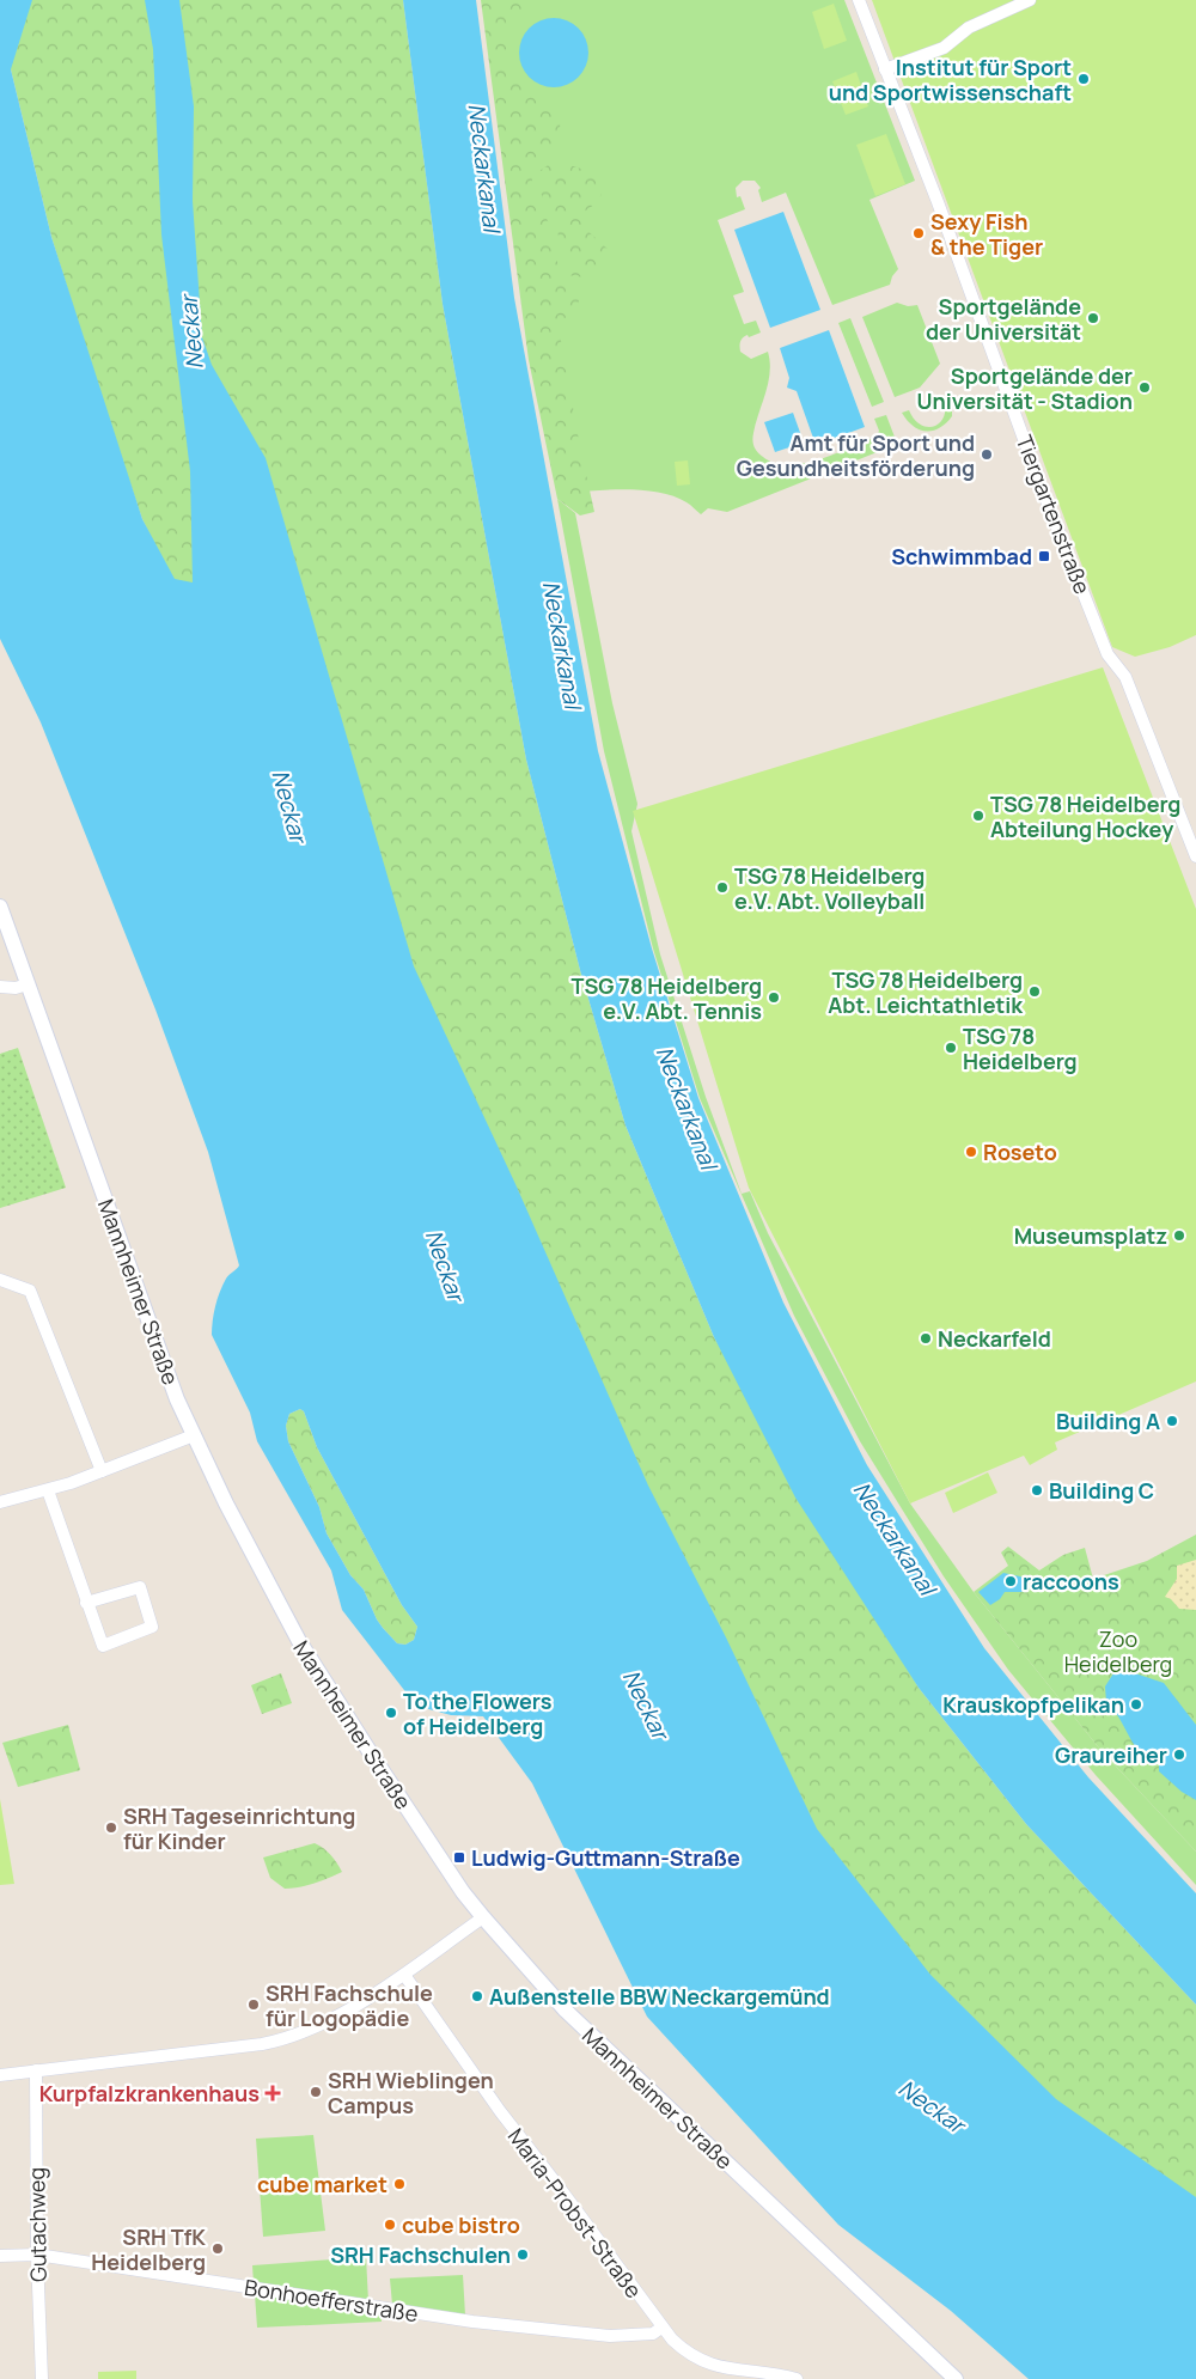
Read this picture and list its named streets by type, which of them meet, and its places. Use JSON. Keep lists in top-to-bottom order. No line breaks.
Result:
{"streets":{"street":["Tiergartenstraße","Mannheimer Straße","Maria-Probst-Straße","Gutachweg","Bonhoefferstraße"]},"crossings":[["Maria-Probst-Straße","Bonhoefferstraße"],["Gutachweg","Bonhoefferstraße"]],"water":["Neckarkanal","Neckar"],"parks":["Zoo Heidelberg"],"places":{"other":["Institut für Sport und Sportwissenschaft","Sexy Fish & the Tiger","Sportgelände der Universität","Sportgelände der Universität - Stadion","Amt für Sport und Gesundheitsförderung","TSG 78 Heidelberg Abteilung Hockey","TSG 78 Heidelberg e.V. Abt. Volleyball","TSG 78 Heidelberg Abt. Leichtathletik","TSG 78 Heidelberg e.V. Abt. Tennis","TSG 78 Heidelberg","Roseto","Museumsplatz","Neckarfeld","Building A","Building C","raccoons","Krauskopfpelikan","To the Flowers of Heidelberg","Graureiher","SRH Tageseinrichtung für Kinder","Außenstelle BBW Neckargemünd","SRH Fachschule für Logopädie","SRH Wieblingen Campus","cube market","cube bistro","SRH TfK Heidelberg","SRH Fachschulen"],"transit":["Schwimmbad","Ludwig-Guttmann-Straße"],"health":["Kurpfalzkrankenhaus"]}}
